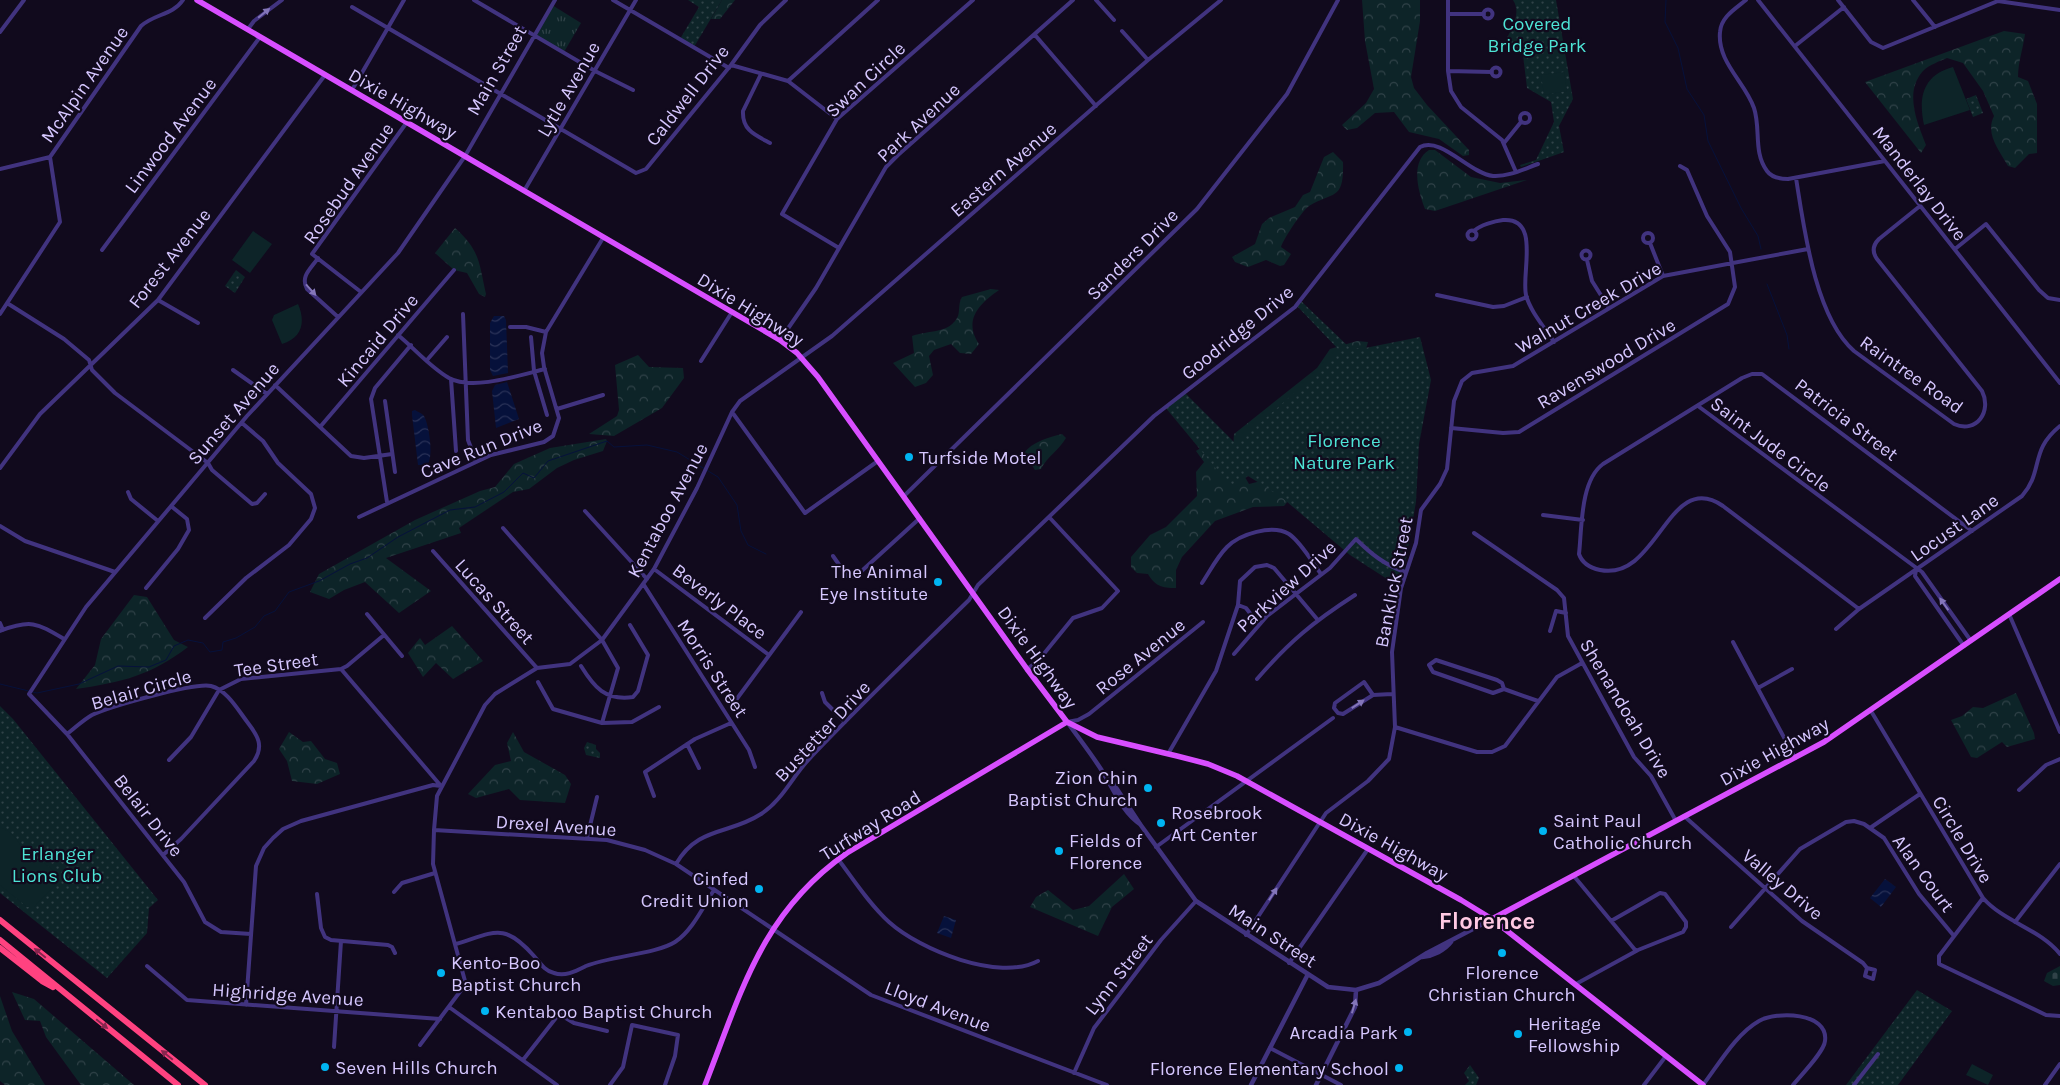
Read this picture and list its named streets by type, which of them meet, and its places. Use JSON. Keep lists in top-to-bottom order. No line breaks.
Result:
{"streets":{"main road":["Dixie Highway","Turfway Road"],"street":["Main Street","Swan Circle","McAlpin Avenue","Lytle Avenue","Caldwell Drive","Park Avenue","Linwood Avenue","Eastern Avenue","Rosebud Avenue","Manderlay Drive","Sanders Drive","Forest Avenue","Walnut Creek Drive","Goodridge Drive","Kincaid Drive","Ravenswood Drive","Raintree Road","Sunset Avenue","Patricia Street","Saint Jude Circle","Cave Run Drive","Kentaboo Avenue","Locust Lane","Banklick Street","Parkview Drive","Lucas Street","Beverly Place","Rose Avenue","Tee Street","Morris Street","Belair Circle","Shenandoah Drive","Bustetter Drive","Belair Drive","Drexel Avenue","Circle Drive","Alan Court","Valley Drive","Lynn Street","Highridge Avenue","Lloyd Avenue"]},"crossings":[["Main Street","Caldwell Drive"],["Main Street","Dixie Highway"],["Main Street","Sunset Avenue"],["Main Street","Banklick Street"],["Main Street","Rose Avenue"],["Main Street","Turfway Road"],["Main Street","Lynn Street"],["Swan Circle","Park Avenue"],["Lytle Avenue","Caldwell Drive"],["Lytle Avenue","Dixie Highway"],["Dixie Highway","Park Avenue"],["Dixie Highway","Linwood Avenue"],["Dixie Highway","Eastern Avenue"],["Dixie Highway","Rosebud Avenue"],["Dixie Highway","Sanders Drive"],["Dixie Highway","Forest Avenue"],["Dixie Highway","Goodridge Drive"],["Dixie Highway","Sunset Avenue"],["Dixie Highway","Saint Jude Circle"],["Dixie Highway","Cave Run Drive"],["Dixie Highway","Kentaboo Avenue"],["Dixie Highway","Banklick Street"],["Dixie Highway","Rose Avenue"],["Dixie Highway","Shenandoah Drive"],["Dixie Highway","Bustetter Drive"],["Dixie Highway","Turfway Road"],["Dixie Highway","Circle Drive"],["Dixie Highway","Valley Drive"],["Eastern Avenue","Kentaboo Avenue"],["Manderlay Drive","Raintree Road"],["Walnut Creek Drive","Ravenswood Drive"],["Walnut Creek Drive","Raintree Road"],["Walnut Creek Drive","Banklick Street"],["Goodridge Drive","Bustetter Drive"],["Ravenswood Drive","Banklick Street"],["Sunset Avenue","Belair Drive"],["Patricia Street","Saint Jude Circle"],["Patricia Street","Locust Lane"],["Saint Jude Circle","Locust Lane"],["Kentaboo Avenue","Lucas Street"],["Kentaboo Avenue","Beverly Place"],["Kentaboo Avenue","Morris Street"],["Kentaboo Avenue","Drexel Avenue"],["Kentaboo Avenue","Highridge Avenue"],["Banklick Street","Parkview Drive"],["Rose Avenue","Turfway Road"],["Tee Street","Belair Circle"],["Belair Circle","Belair Drive"],["Bustetter Drive","Drexel Avenue"],["Drexel Avenue","Turfway Road"],["Drexel Avenue","Lloyd Avenue"],["Turfway Road","Lloyd Avenue"],["Lynn Street","Lloyd Avenue"]],"districts":["Florence"],"parks":["Covered Bridge Park","Florence Nature Park","Erlanger Lions Club"],"places":["Turfside Motel","The Animal Eye Institute","Zion Chin Baptist Church","Rosebrook Art Center","Saint Paul Catholic Church","Fields of Florence","Cinfed Credit Union","Florence Christian Church","Kento-Boo Baptist Church","Kentaboo Baptist Church","Arcadia Park","Heritage Fellowship","Seven Hills Church","Florence Elementary School"]}
